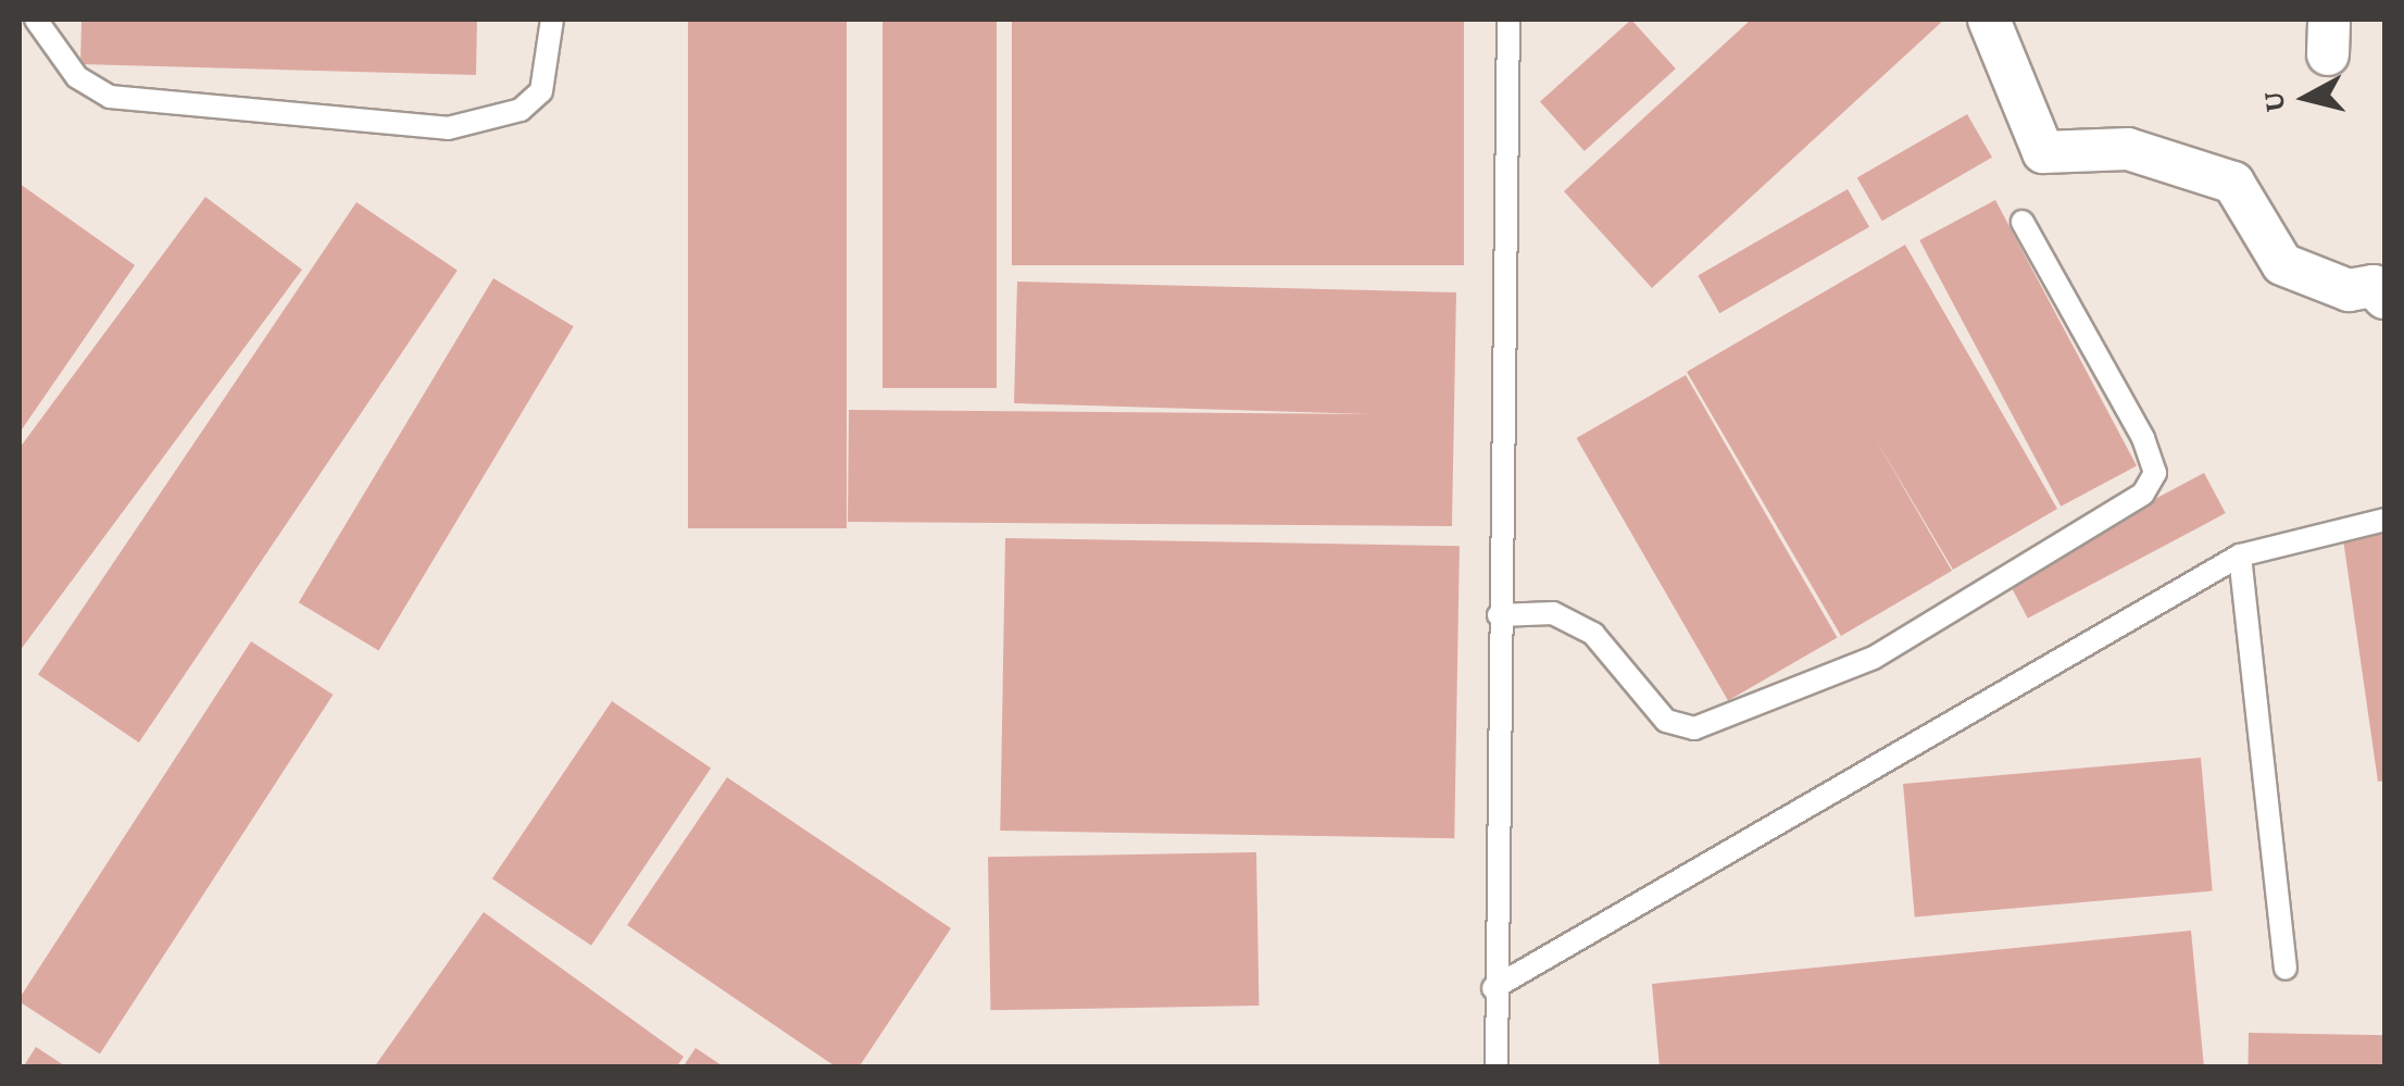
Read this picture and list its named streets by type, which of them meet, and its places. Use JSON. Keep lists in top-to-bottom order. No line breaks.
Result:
{"north":"left"}
